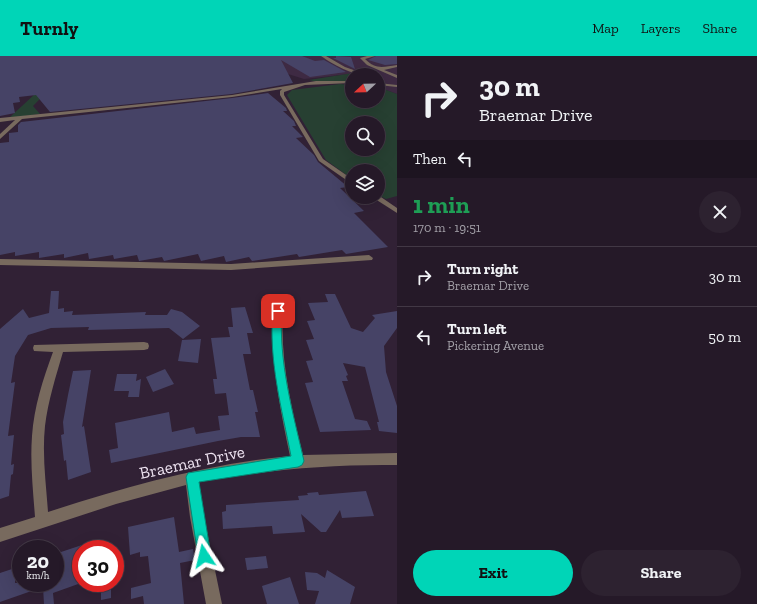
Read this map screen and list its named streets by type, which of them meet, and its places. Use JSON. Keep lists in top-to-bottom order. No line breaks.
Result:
{"streets":{"street":["Braemar Drive"]},"north":"left","page":{"header":"Turnly","nav":["Map","Layers","Share"],"turn":["30 m","Braemar Drive"],"then":"Then","heading":["1 min","170 m · 19:51"],"list":[{"name":"Turn right","note":"Braemar Drive","value":"30 m"},{"name":"Turn left","note":"Pickering Avenue","value":"50 m"}],"speed":"20 km/h","limit":"30","buttons":["Exit","Share"]}}
